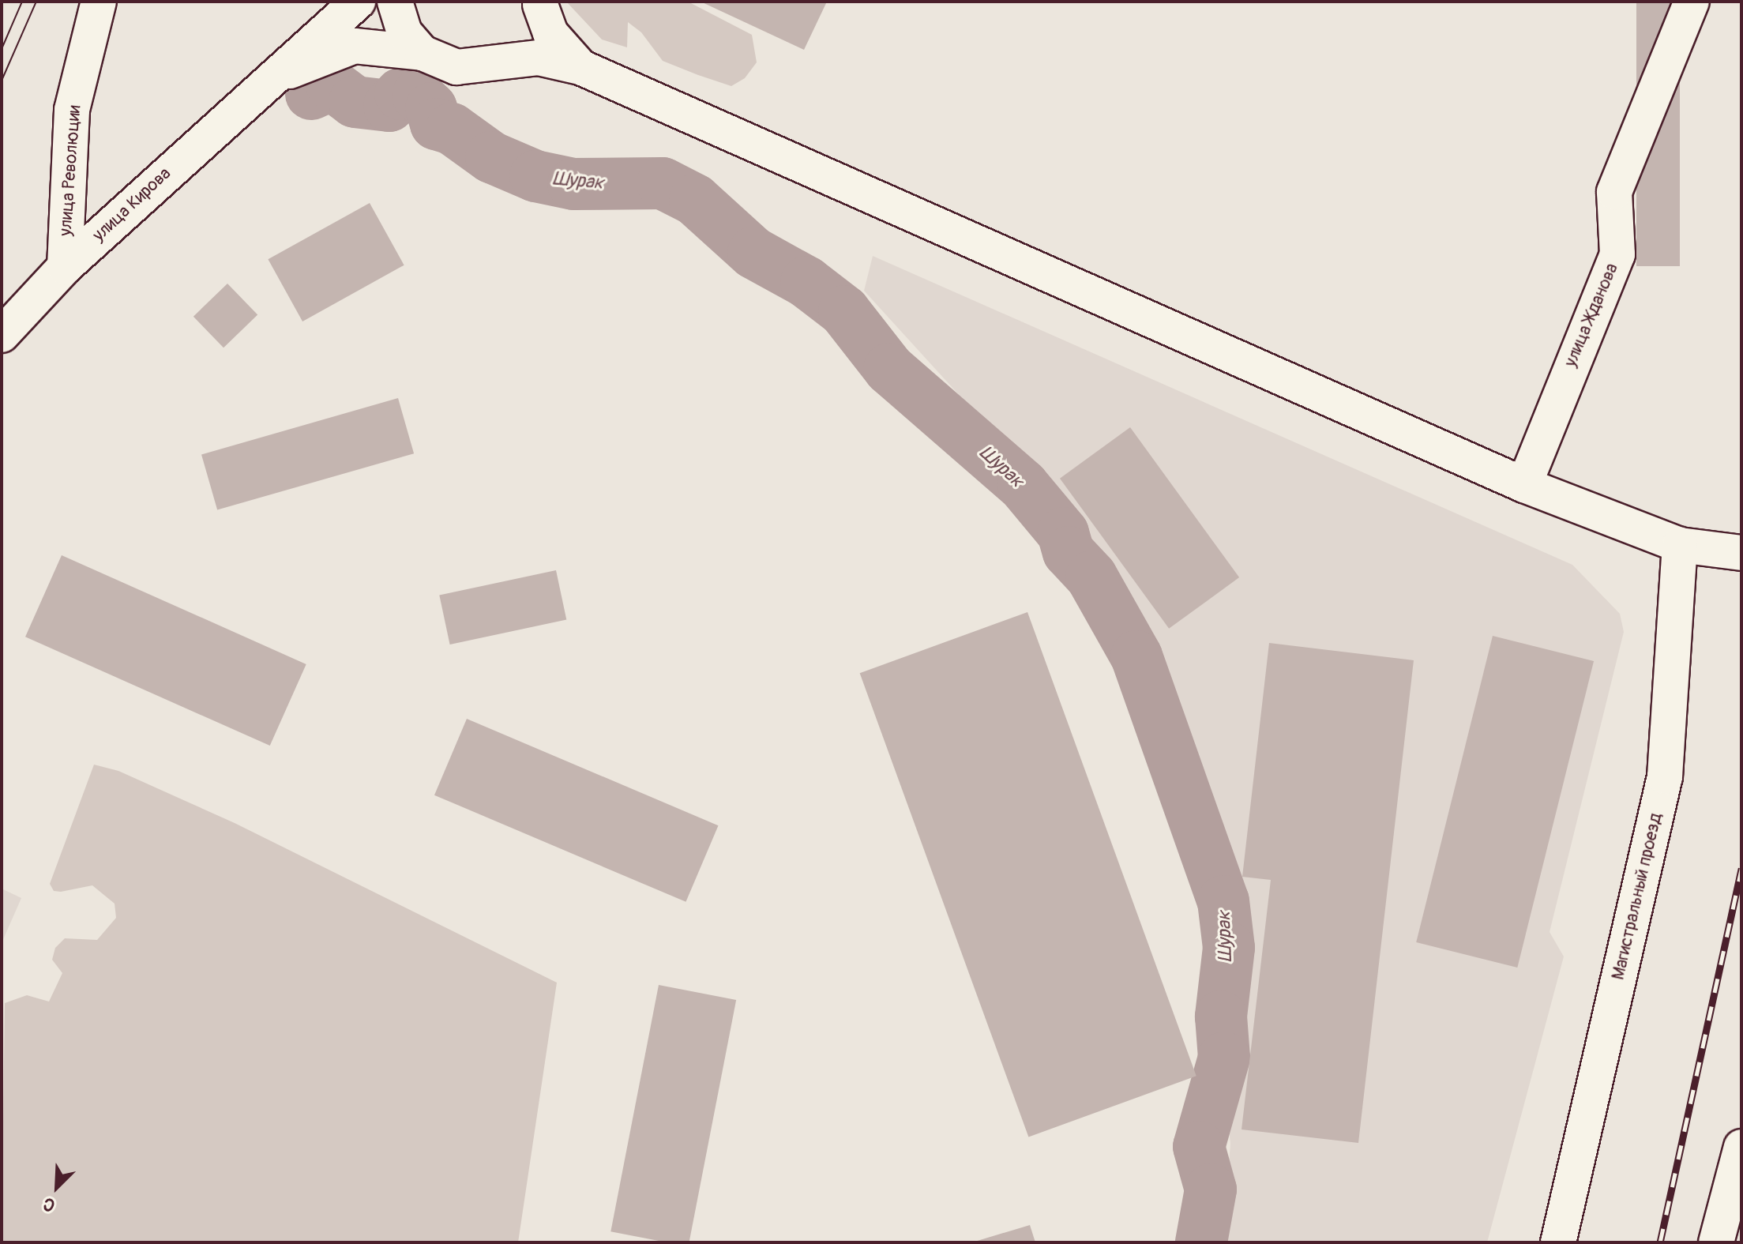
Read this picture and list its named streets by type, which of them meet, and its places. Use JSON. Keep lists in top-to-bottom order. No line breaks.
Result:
{"streets":{"main road":["улица Революции","улица Кирова","улица Жданова","Магистральный проезд"]},"crossings":[["улица Революции","улица Кирова"]],"water":["Шурак"],"north":"bottom left"}
